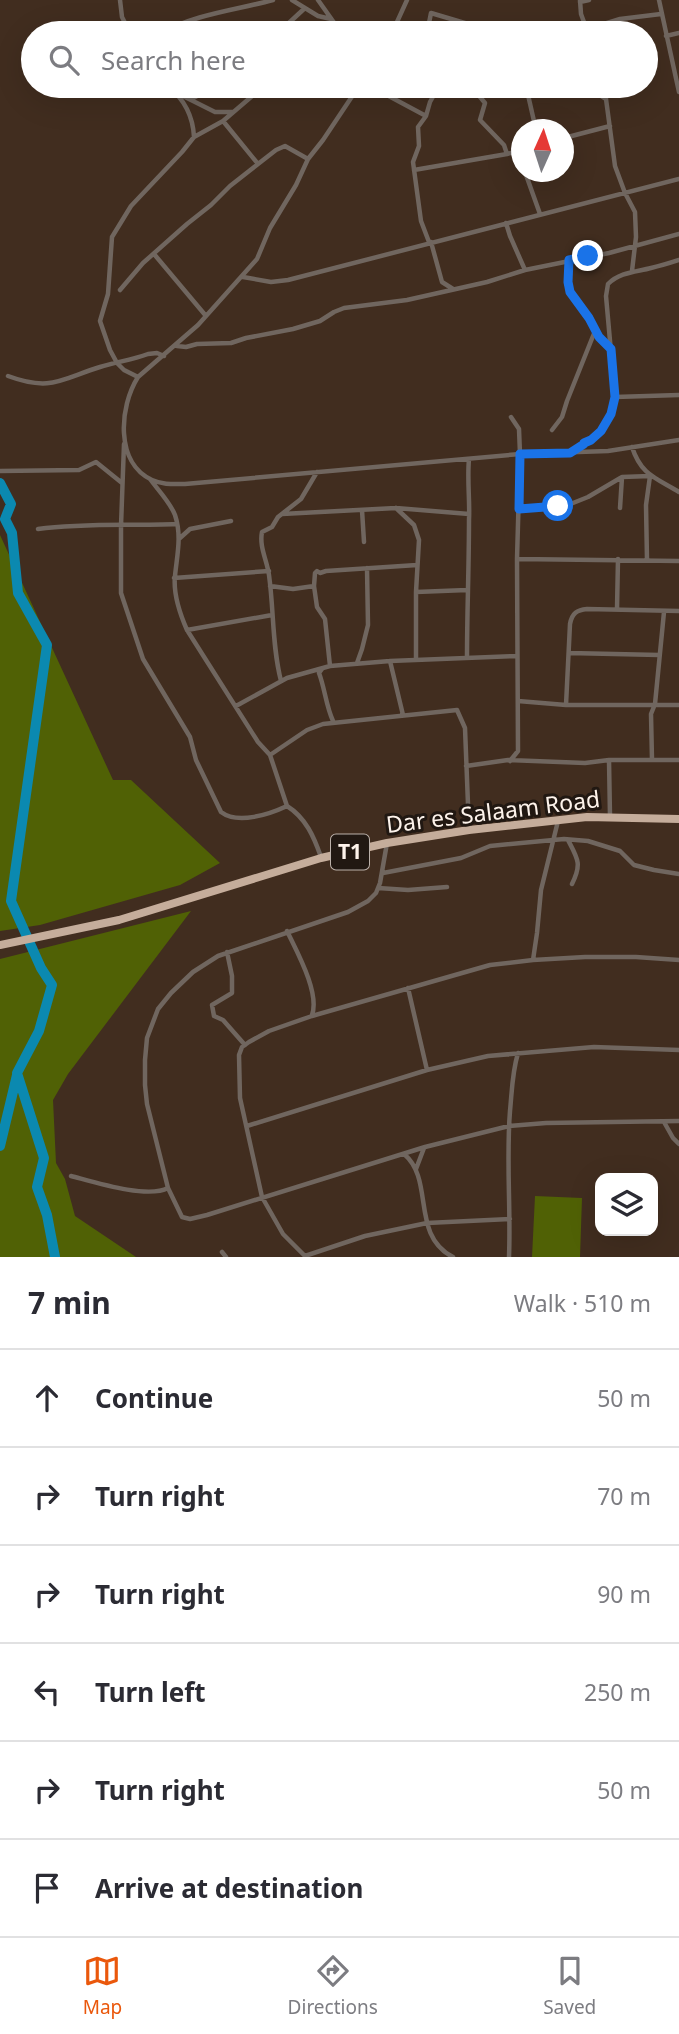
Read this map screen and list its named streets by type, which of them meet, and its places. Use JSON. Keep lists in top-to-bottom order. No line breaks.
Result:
{"streets":{"highway":["Dar es Salaam Road","T1"]},"north":"top","page":{"search":"Search here","heading":["7 min","Walk · 510 m"],"list":[["Continue","50 m"],["Turn right","70 m"],["Turn right","90 m"],["Turn left","250 m"],["Turn right","50 m"],"Arrive at destination"],"nav":["Map","Directions","Saved"]}}
